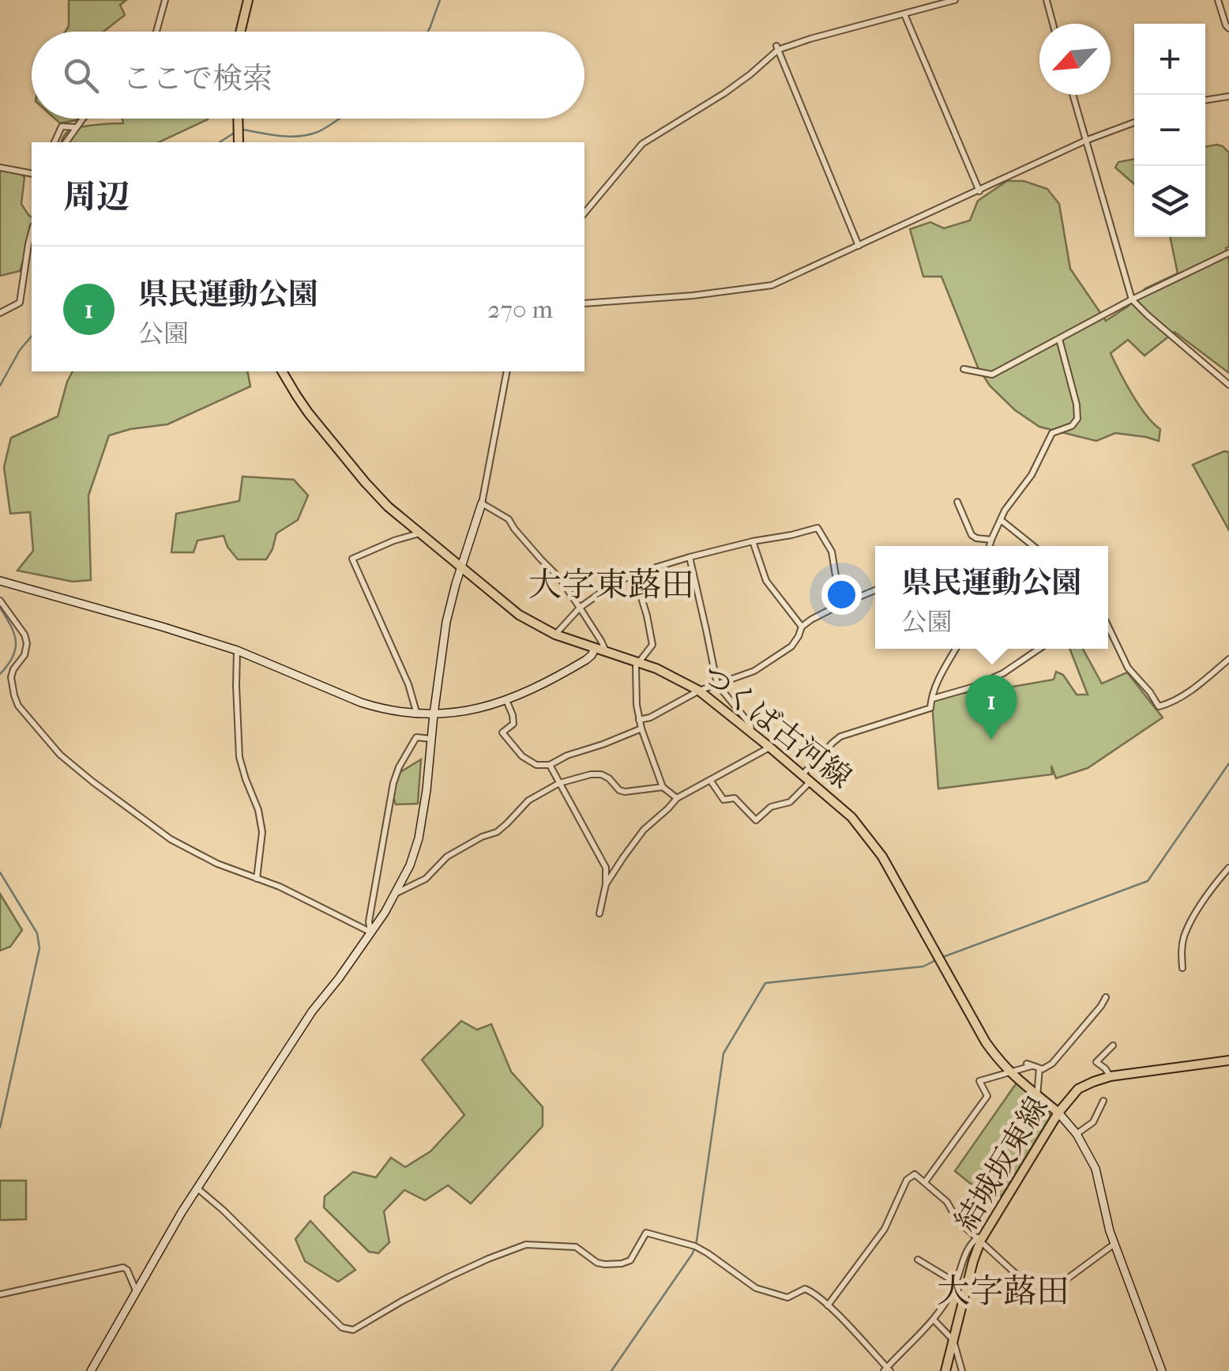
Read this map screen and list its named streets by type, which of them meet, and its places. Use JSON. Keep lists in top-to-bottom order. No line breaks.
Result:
{"streets":{"main road":["つくば古河線","結城坂東線"]},"crossings":[["つくば古河線","結城坂東線"]],"districts":["大字東蕗田","大字蕗田"],"north":"bottom left","page":{"map_buttons":["+","−"],"search":"ここで検索","heading":"周辺","list":[{"mark":"1","name":"県民運動公園","note":"公園","value":"270 m"}],"popup":["県民運動公園","公園"],"pins":"1"}}
